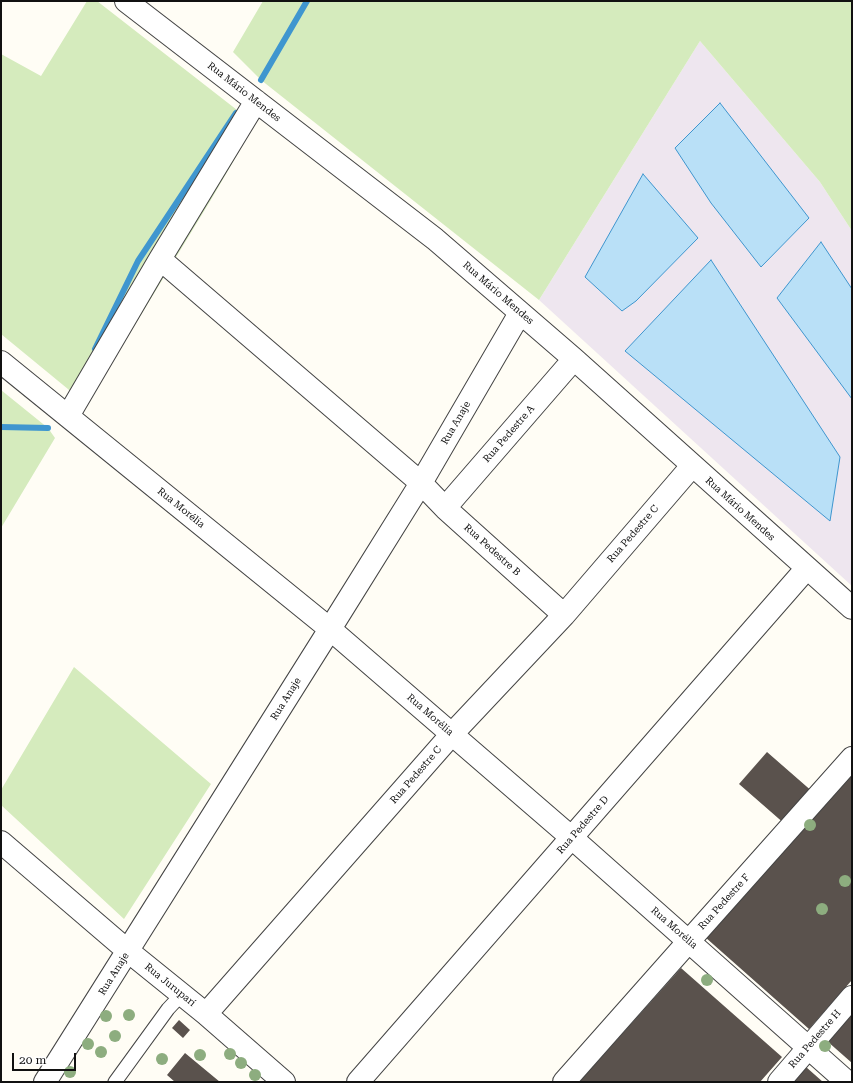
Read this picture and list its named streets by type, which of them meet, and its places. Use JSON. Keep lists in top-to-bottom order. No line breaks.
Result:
{"streets":{"street":["Rua Mário Mendes","Rua Anaje","Rua Pedestre A","Rua Morélia","Rua Pedestre C","Rua Pedestre B","Rua Pedestre D","Rua Pedestre F","Rua Juruparí","Rua Pedestre H"]},"crossings":[["Rua Mário Mendes","Rua Anaje"],["Rua Mário Mendes","Rua Pedestre A"],["Rua Mário Mendes","Rua Pedestre C"],["Rua Mário Mendes","Rua Pedestre D"],["Rua Anaje","Rua Morélia"],["Rua Anaje","Rua Pedestre B"],["Rua Anaje","Rua Juruparí"],["Rua Pedestre A","Rua Pedestre B"],["Rua Morélia","Rua Pedestre C"],["Rua Morélia","Rua Pedestre D"],["Rua Morélia","Rua Pedestre F"],["Rua Morélia","Rua Pedestre H"],["Rua Pedestre C","Rua Pedestre B"],["Rua Pedestre C","Rua Juruparí"]],"scale_bar":"20 m"}
